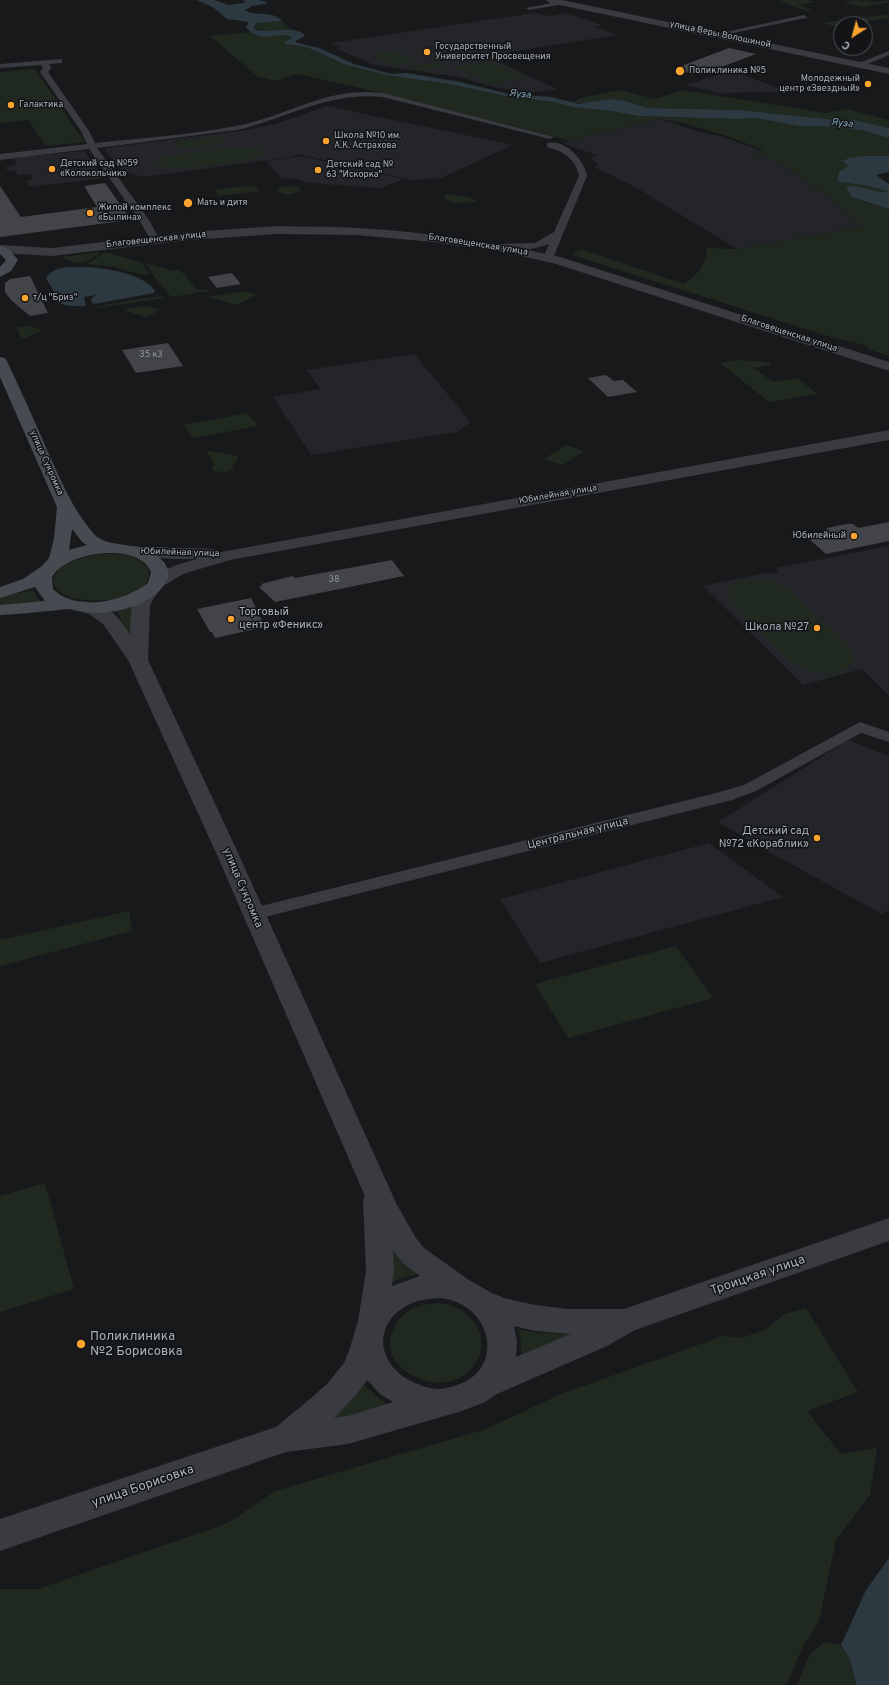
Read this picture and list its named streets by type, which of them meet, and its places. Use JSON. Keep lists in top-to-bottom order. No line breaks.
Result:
{"streets":{"main road":["улица Сукромка"],"street":["улица Веры Волошиной","Благовещенская улица","Юбилейная улица","Центральная улица","Троицкая улица","улица Борисовка"]},"crossings":[["улица Сукромка","Юбилейная улица"],["улица Сукромка","Центральная улица"],["улица Сукромка","Троицкая улица"]],"water":["Яуза"],"places":["Государственный Университет Просвещения","Поликлиника №5","Молодежный центр «Звездный»","Галактика","Школа №10 им. А.К. Астрахова","Детский сад №59 «Колокольчик»","Детский сад № 63 \"Искорка\"","Мать и дитя","Жилой комплекс «Былина»","т/ц \"Бриз\"","Юбилейный","Торговый центр «Феникс»","Школа №27","Детский сад №72 «Кораблик»","Поликлиника №2 Борисовка"],"house_numbers":["35 к3","38"],"north":"bottom left"}
